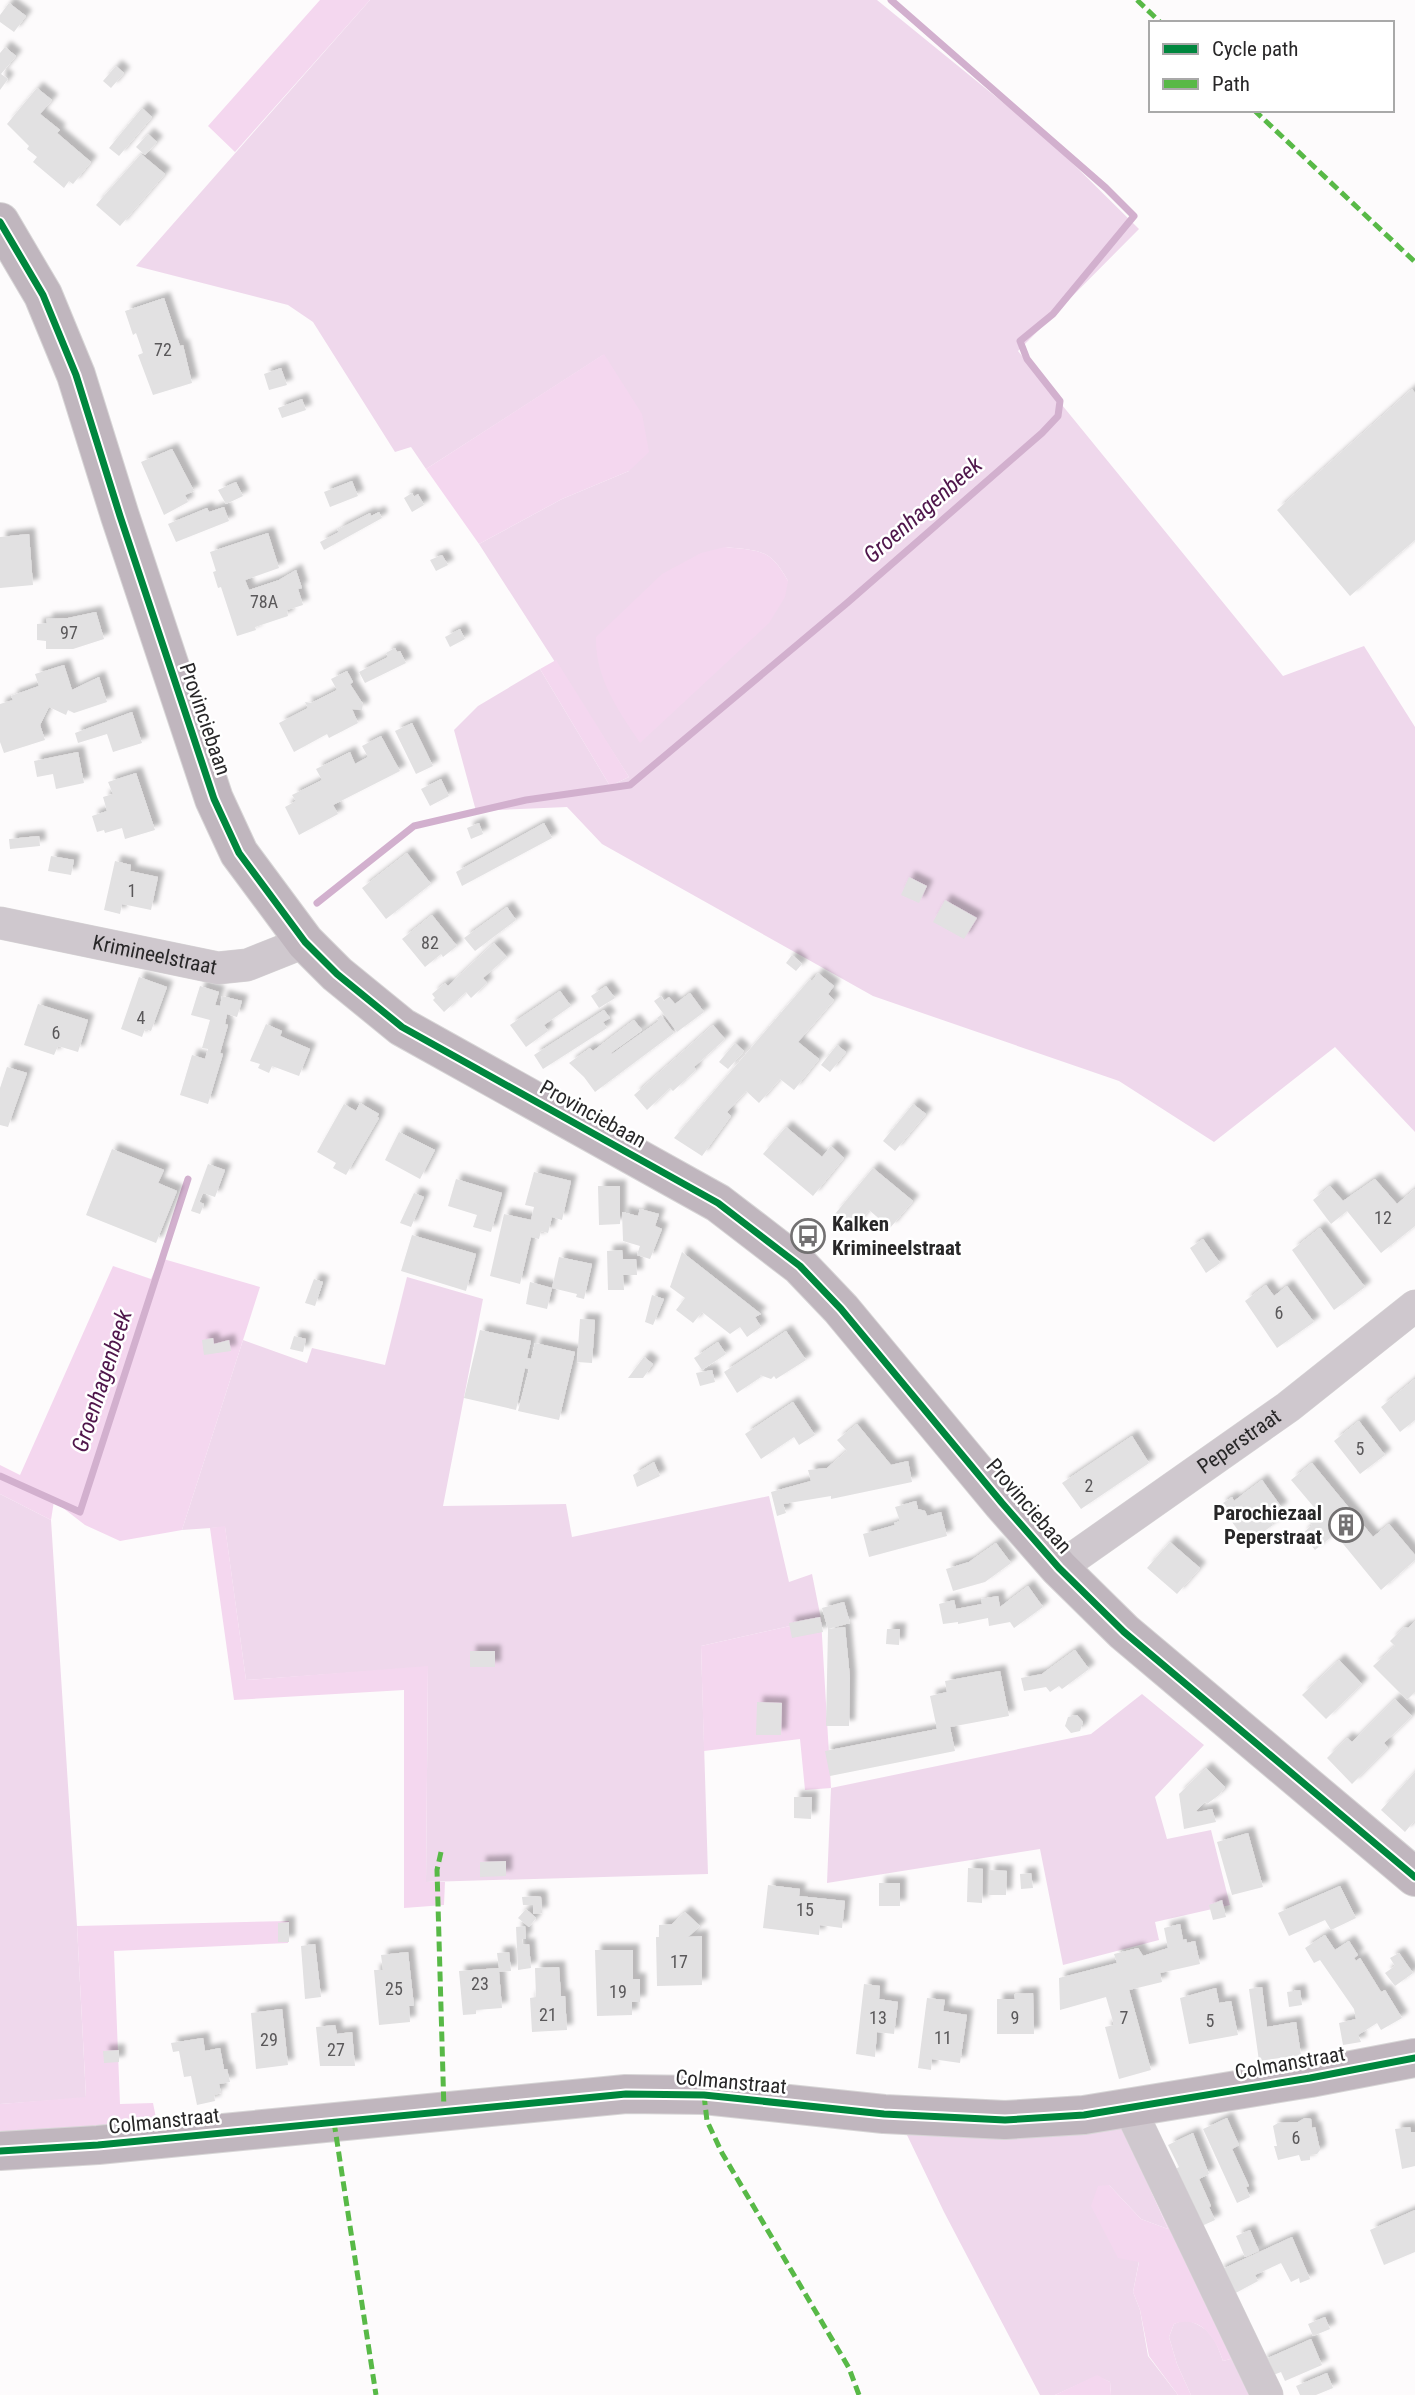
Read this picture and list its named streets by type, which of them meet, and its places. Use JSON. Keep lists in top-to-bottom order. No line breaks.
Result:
{"streets":{"main road":["Provinciebaan","Colmanstraat"],"street":["Krimineelstraat","Peperstraat"]},"crossings":[["Provinciebaan","Krimineelstraat"],["Provinciebaan","Peperstraat"]],"water":["Groenhagenbeek"],"places":{"bus stop":["Kalken Krimineelstraat"],"building":["Parochiezaal Peperstraat"]},"house_numbers":["72","78A","97","1","82","4","6","12","6","5","2","15","17","23","25","19","21","13","9","7","5","11","29","27","6"],"legend":["Cycle path","Path"]}
